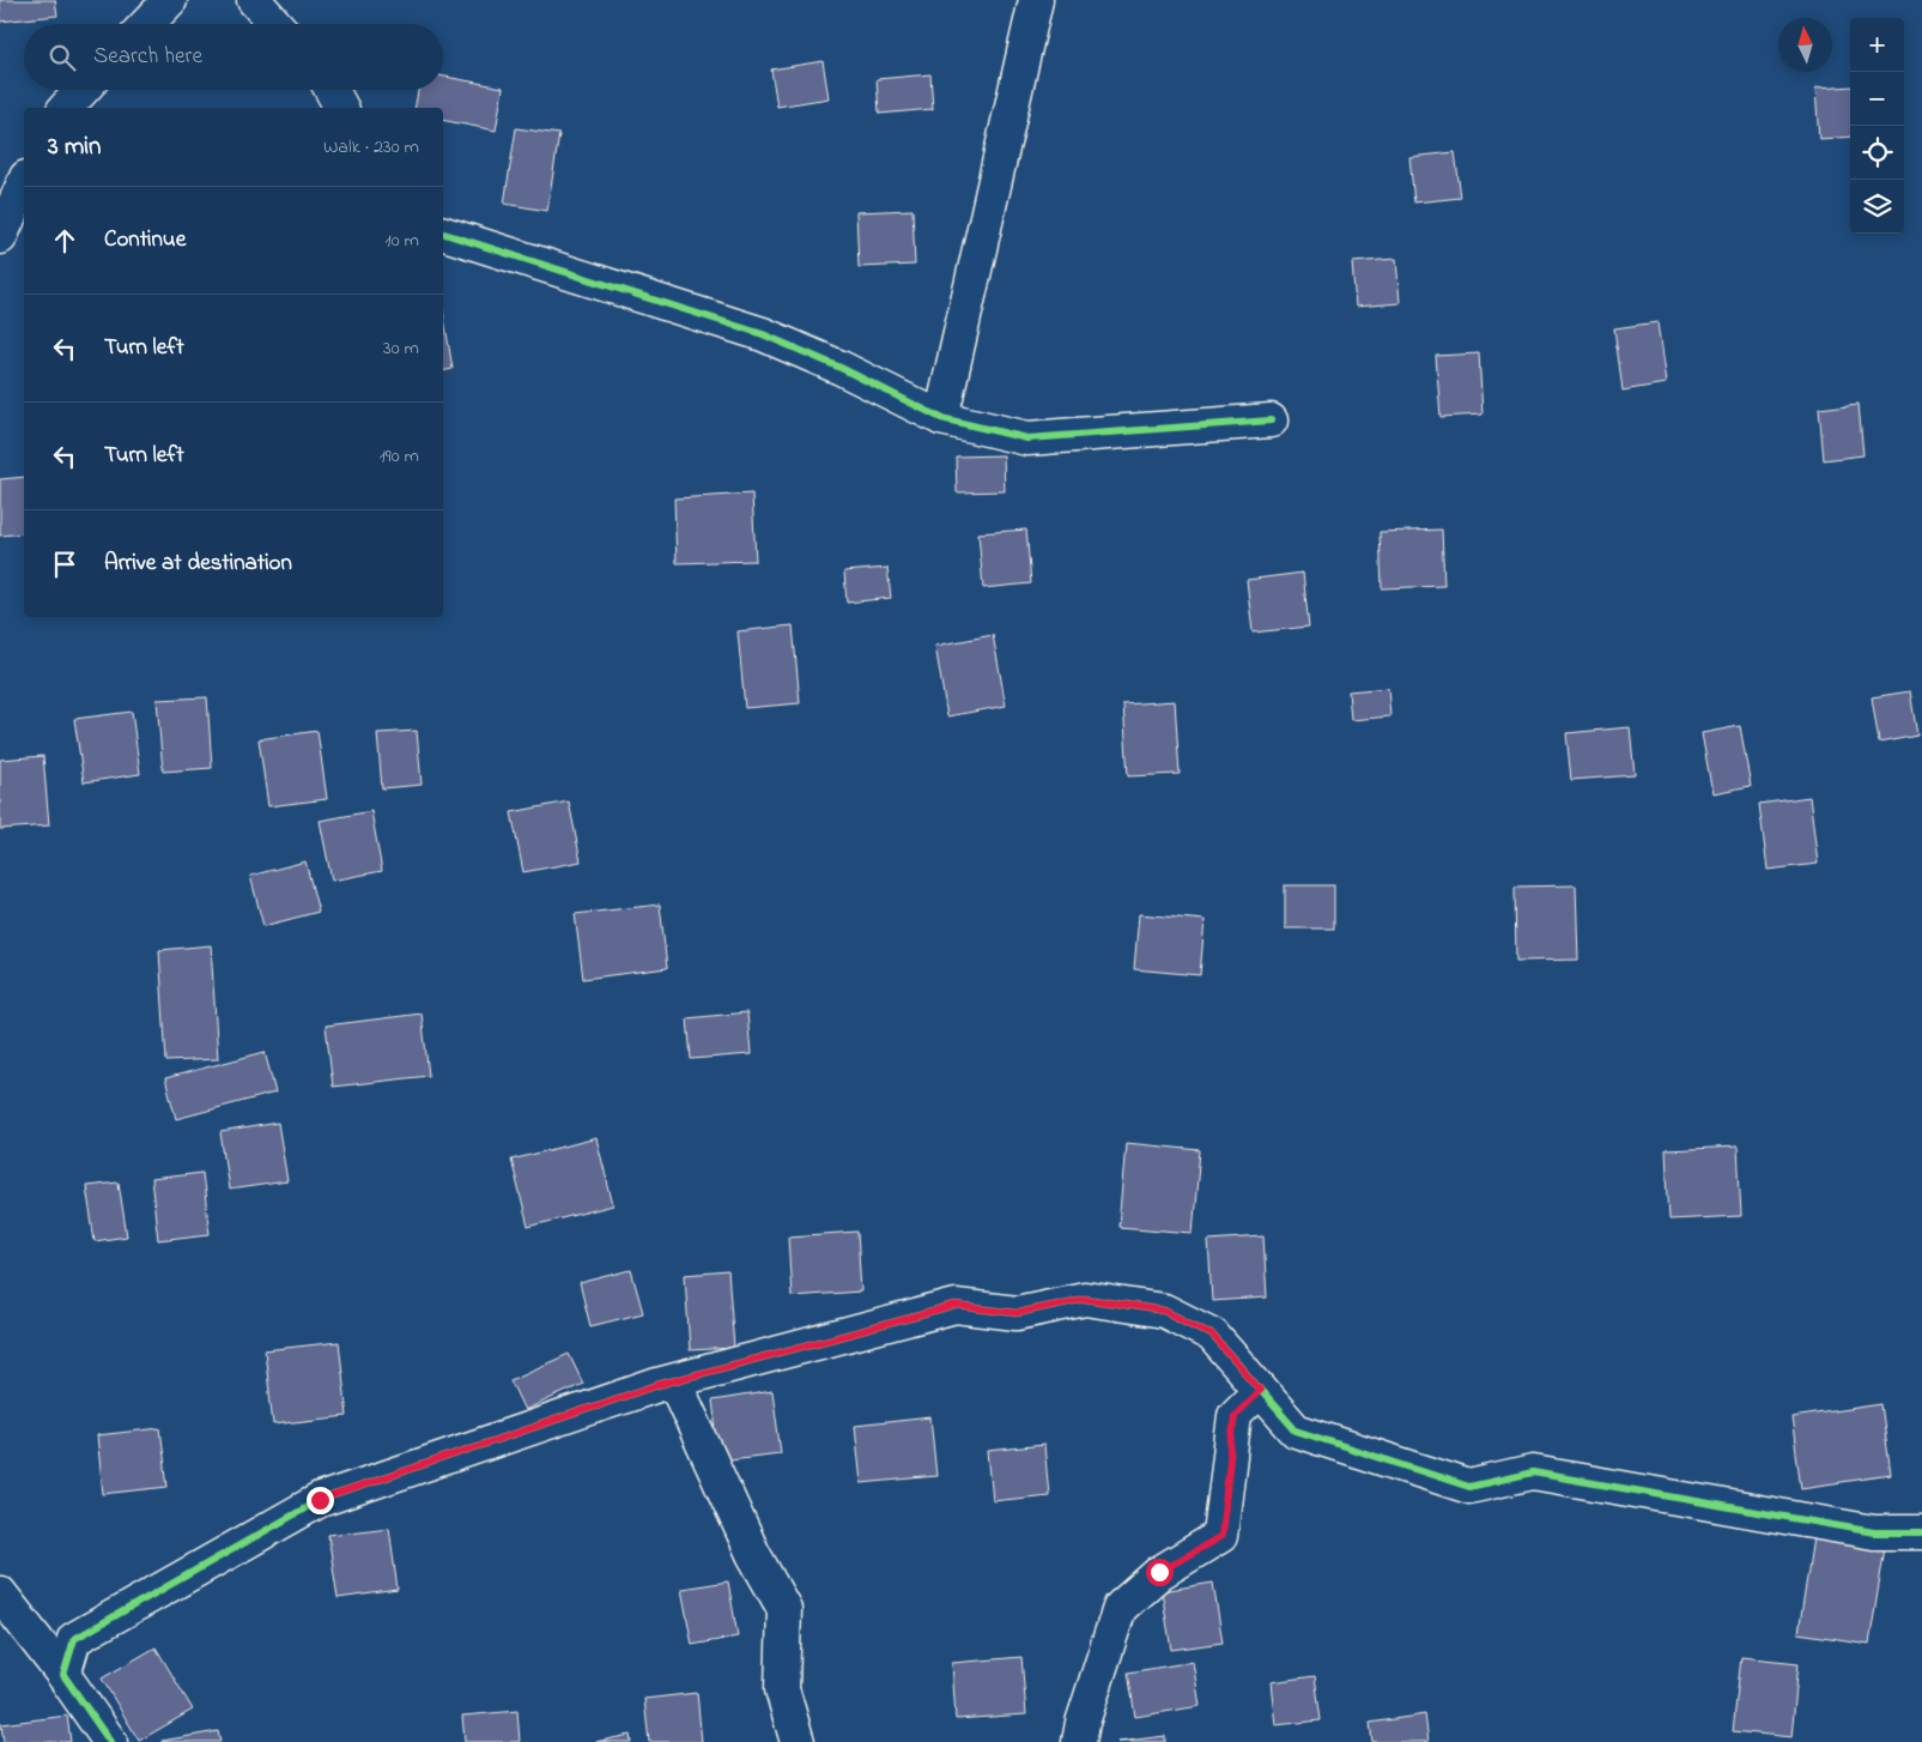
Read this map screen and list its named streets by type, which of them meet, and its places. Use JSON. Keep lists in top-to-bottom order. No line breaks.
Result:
{"north":"top","page":{"map_buttons":["+","−"],"search":"Search here","heading":["3 min","Walk · 230 m"],"list":[["Continue","10 m"],["Turn left","30 m"],["Turn left","190 m"],"Arrive at destination"]}}
